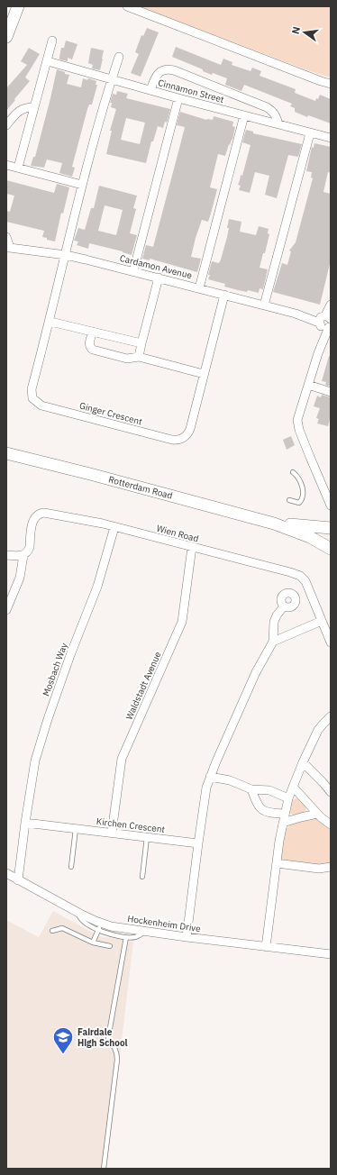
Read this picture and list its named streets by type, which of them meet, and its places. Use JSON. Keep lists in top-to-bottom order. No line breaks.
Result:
{"streets":{"street":["Cinnamon Street","Cardamon Avenue","Ginger Crescent","Rotterdam Road","Wien Road","Mosbach Way","Waldstadt Avenue","Kirchen Crescent","Hockenheim Drive"]},"crossings":[["Cinnamon Street","Ginger Crescent"],["Cardamon Avenue","Ginger Crescent"],["Wien Road","Mosbach Way"],["Wien Road","Waldstadt Avenue"],["Mosbach Way","Kirchen Crescent"],["Waldstadt Avenue","Kirchen Crescent"]],"places":{"school or university":["Fairdale High School"]},"north":"left"}
